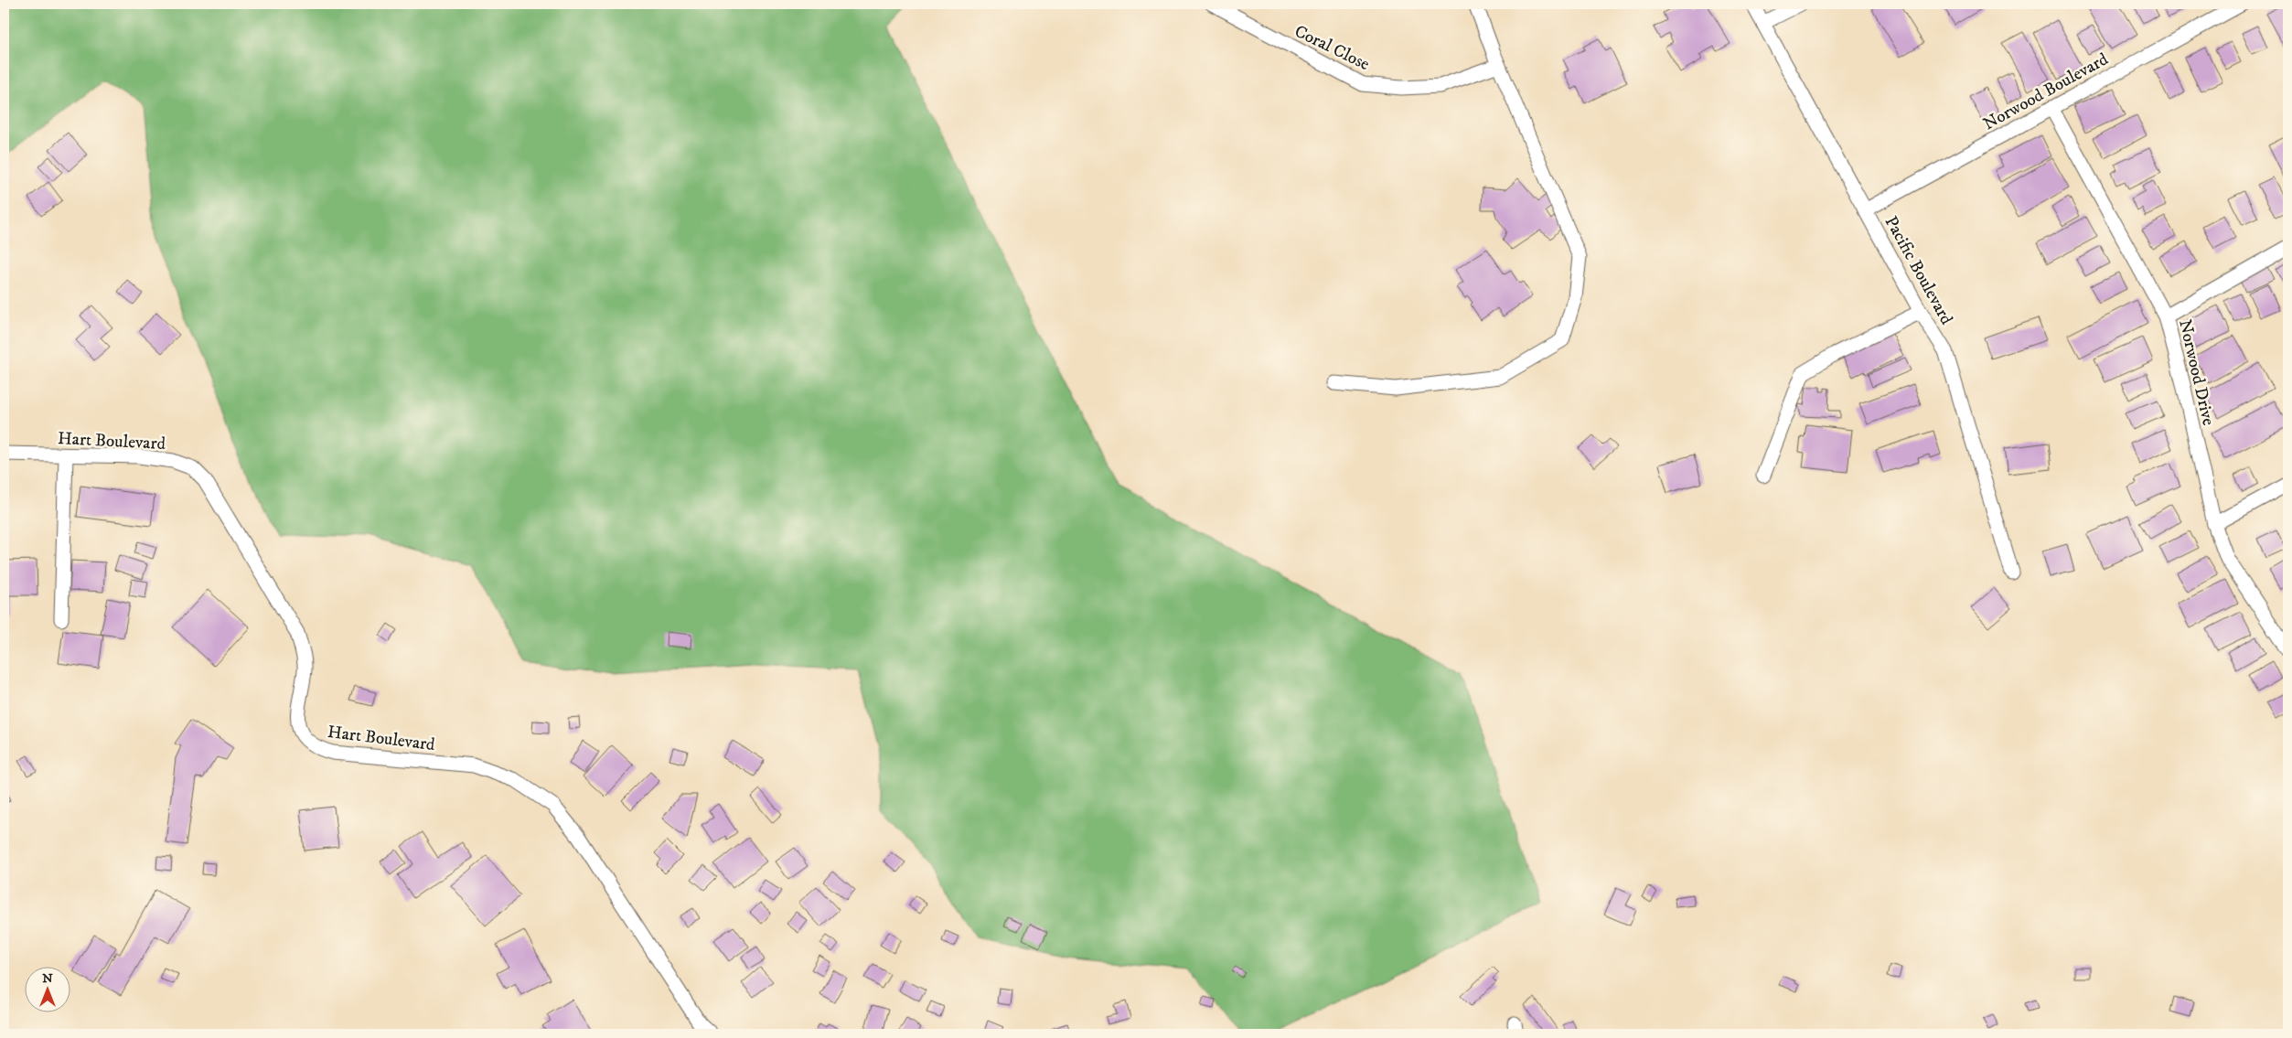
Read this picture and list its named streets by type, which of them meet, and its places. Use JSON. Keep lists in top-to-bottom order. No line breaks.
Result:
{"streets":{"street":["Coral Close","Norwood Boulevard","Pacific Boulevard","Norwood Drive","Hart Boulevard"]},"crossings":[["Norwood Boulevard","Pacific Boulevard"],["Norwood Boulevard","Norwood Drive"]],"north":"top"}
